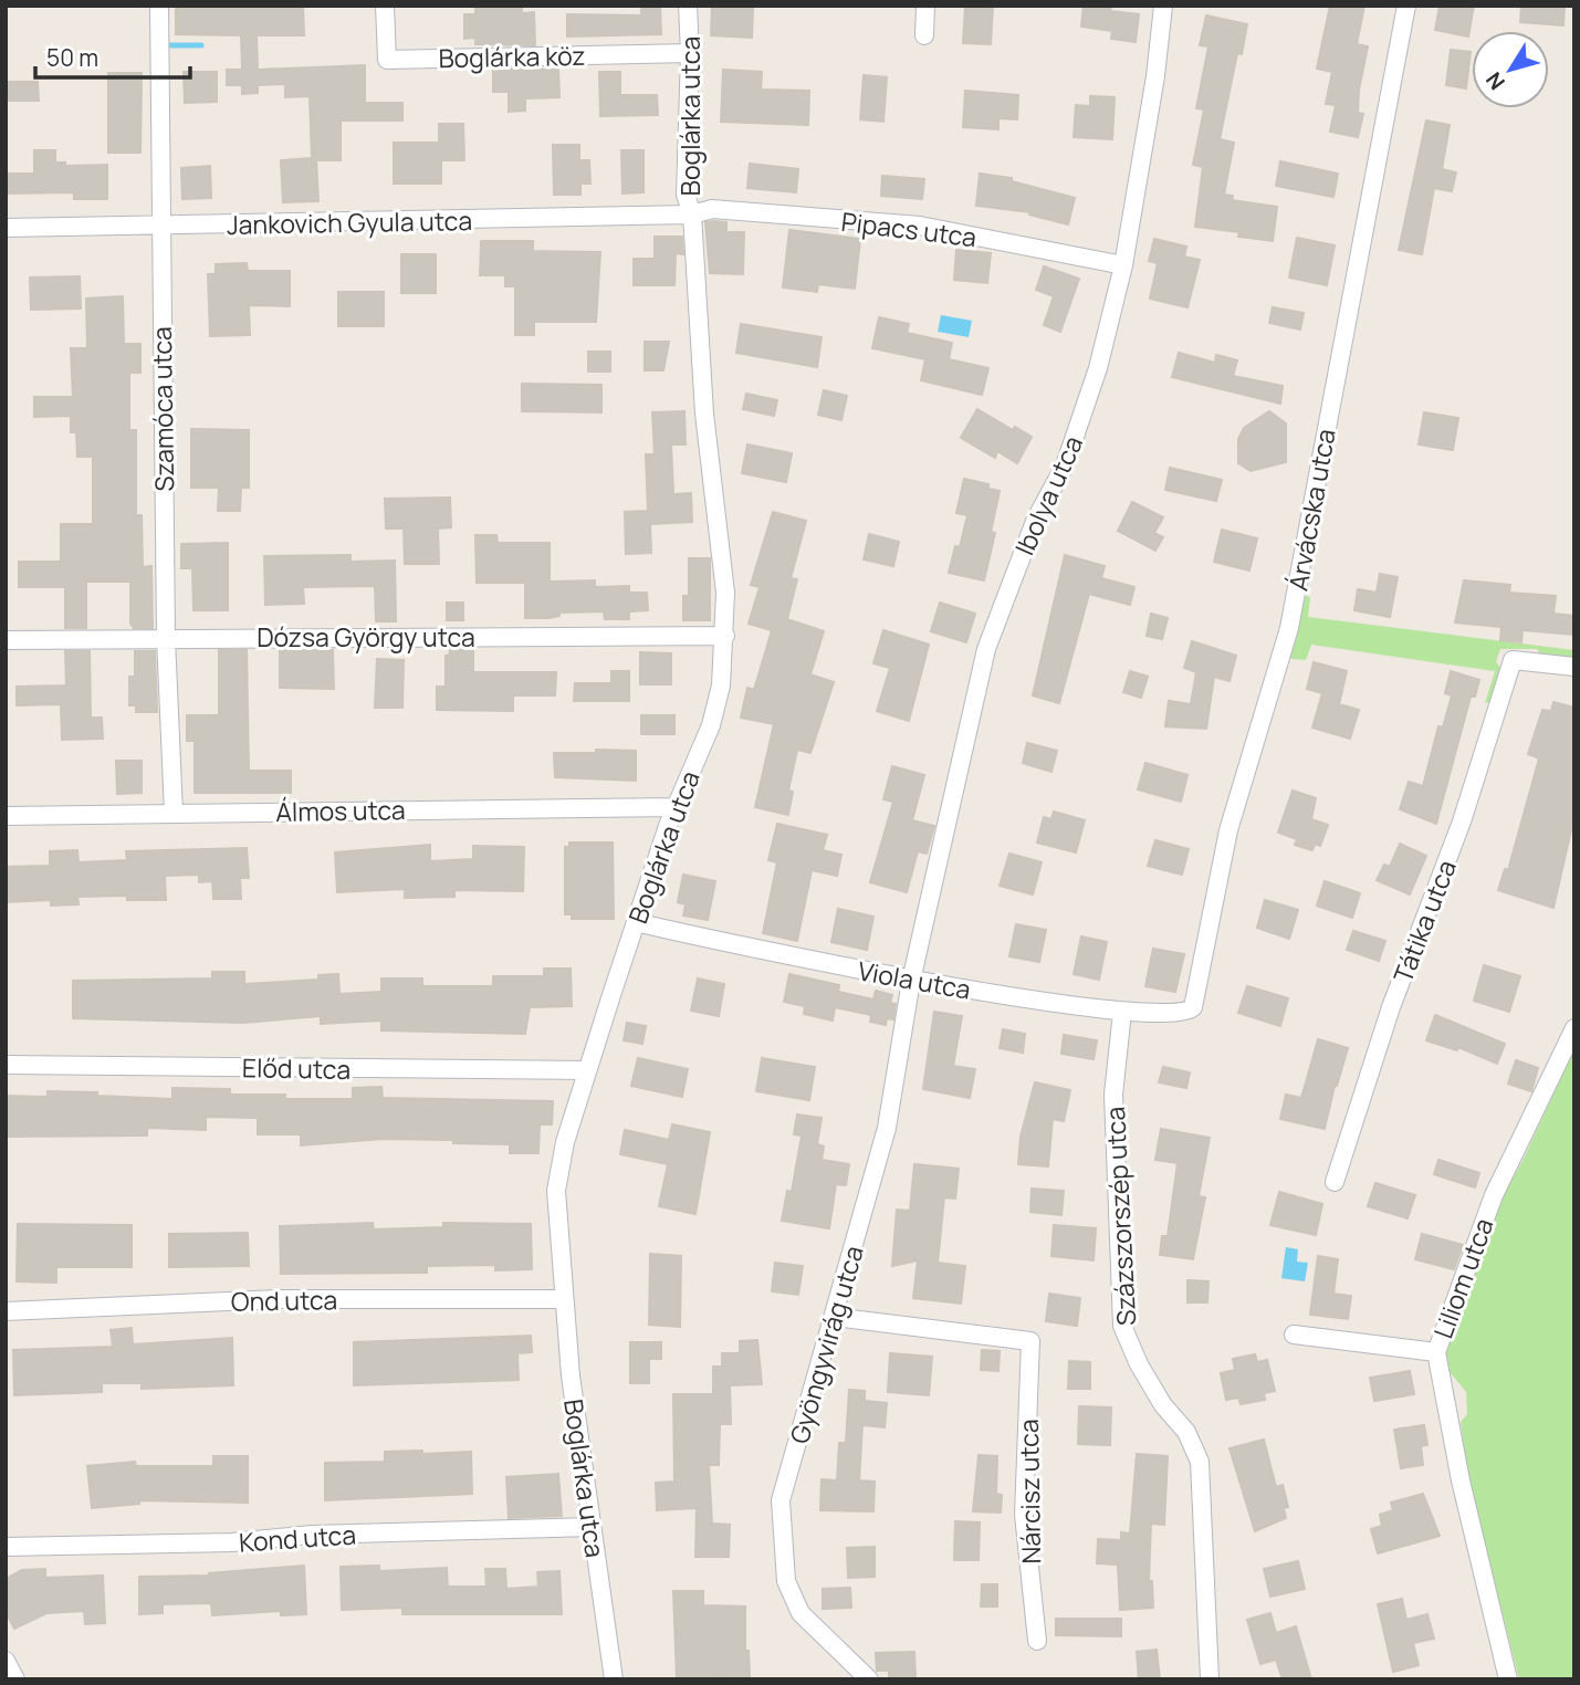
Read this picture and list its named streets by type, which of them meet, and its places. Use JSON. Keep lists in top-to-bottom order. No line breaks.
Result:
{"streets":{"street":["Boglárka köz","Boglárka utca","Jankovich Gyula utca","Pipacs utca","Szamóca utca","Ibolya utca","Árvácska utca","Dózsa György utca","Álmos utca","Tátika utca","Viola utca","Előd utca","Százszorszép utca","Liliom utca","Ond utca","Gyöngyvirág utca","Nárcisz utca","Kond utca"]},"crossings":[["Boglárka köz","Boglárka utca"],["Boglárka utca","Jankovich Gyula utca"],["Boglárka utca","Pipacs utca"],["Boglárka utca","Dózsa György utca"],["Boglárka utca","Álmos utca"],["Boglárka utca","Viola utca"],["Boglárka utca","Előd utca"],["Boglárka utca","Ond utca"],["Boglárka utca","Kond utca"],["Jankovich Gyula utca","Pipacs utca"],["Jankovich Gyula utca","Szamóca utca"],["Pipacs utca","Ibolya utca"],["Szamóca utca","Dózsa György utca"],["Szamóca utca","Álmos utca"],["Ibolya utca","Viola utca"],["Ibolya utca","Gyöngyvirág utca"],["Árvácska utca","Viola utca"],["Viola utca","Százszorszép utca"],["Viola utca","Gyöngyvirág utca"],["Gyöngyvirág utca","Nárcisz utca"]],"scale_bar":"50 m","north":"bottom left"}
